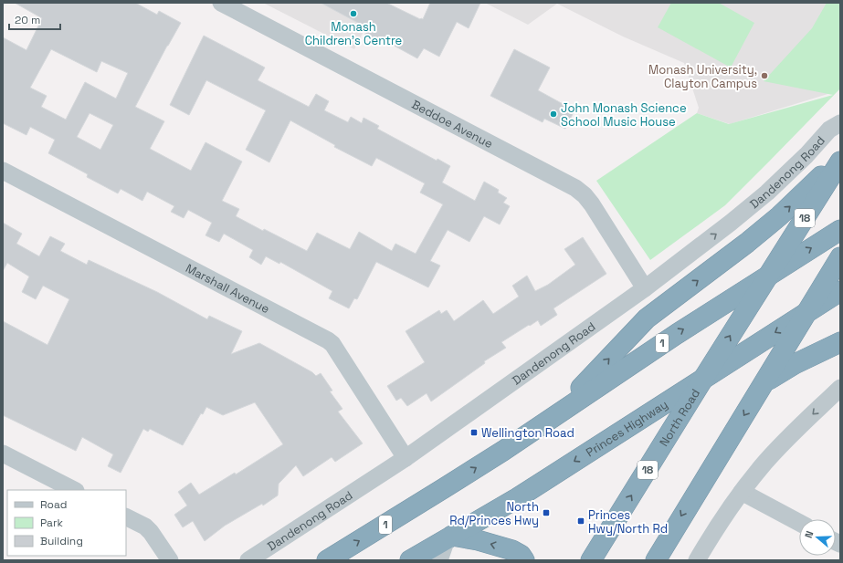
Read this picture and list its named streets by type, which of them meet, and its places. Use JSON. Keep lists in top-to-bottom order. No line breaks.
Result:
{"streets":{"highway":["18","1","North Road","Princes Highway"],"street":["Beddoe Avenue","Dandenong Road","Marshall Avenue"]},"crossings":[["Beddoe Avenue","Dandenong Road"],["Dandenong Road","Marshall Avenue"],["18","1"],["18","North Road"],["1","North Road"],["North Road","Princes Highway"]],"places":{"other":["Monash Children's Centre","Monash University, Clayton Campus","John Monash Science School Music House"],"transit":["Wellington Road","North Rd/Princes Hwy","Princes Hwy/North Rd"]},"legend":["Road","Park","Building"],"scale_bar":"20 m","north":"left"}
